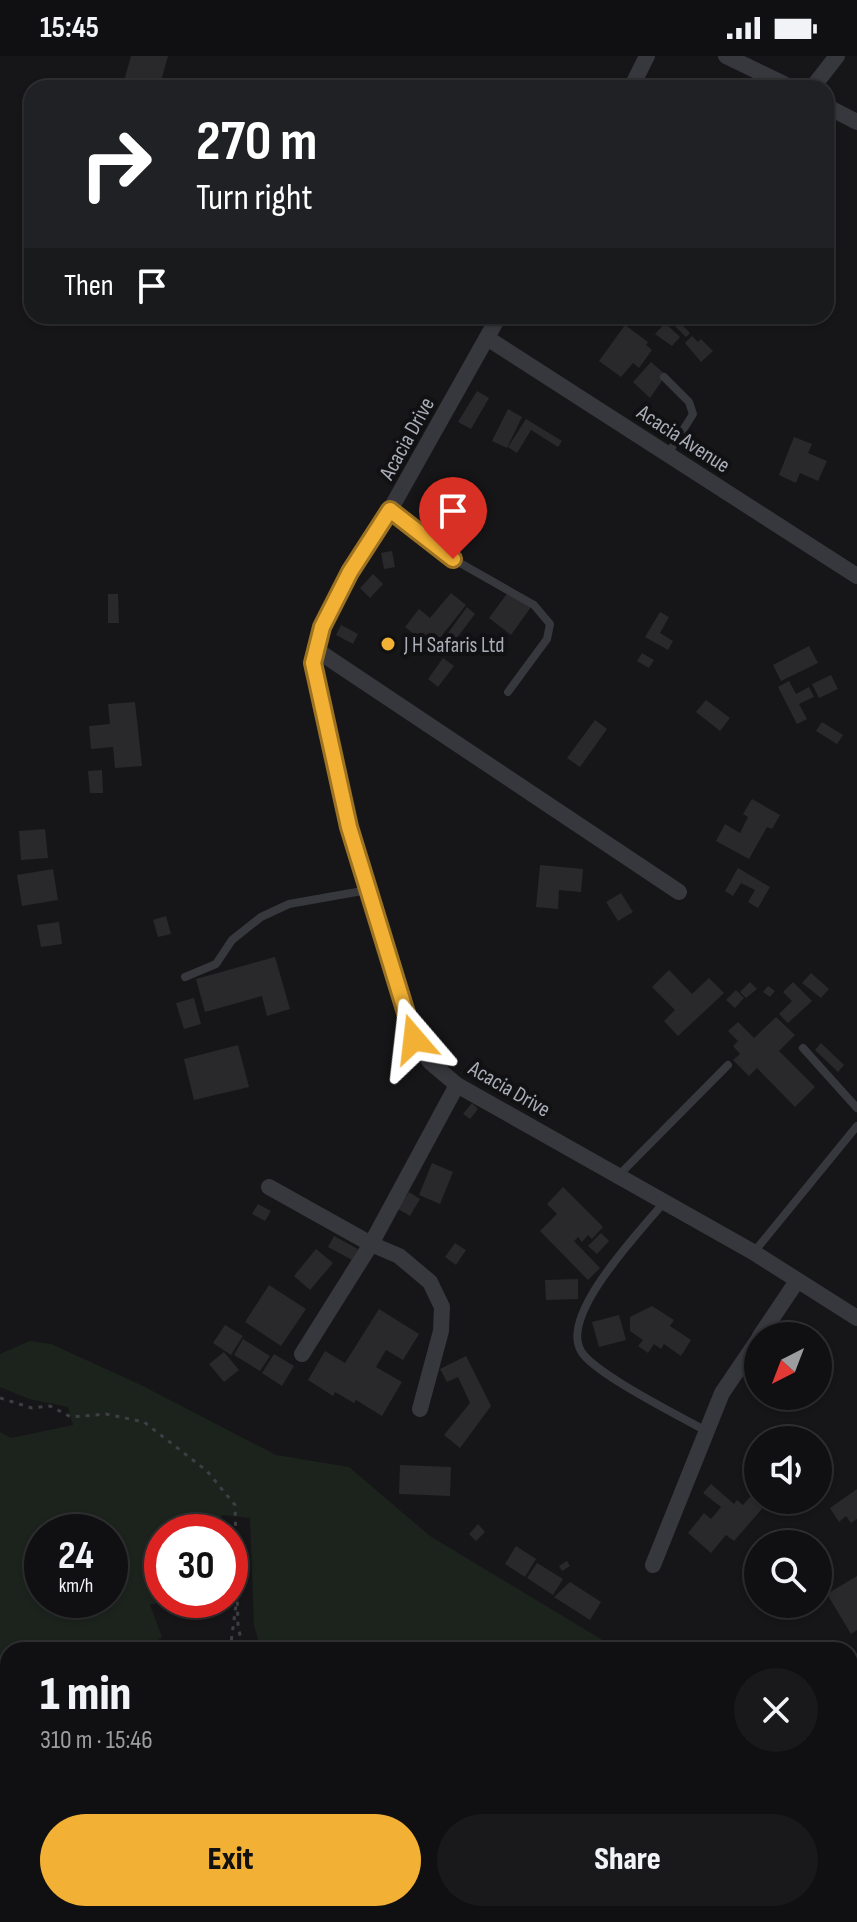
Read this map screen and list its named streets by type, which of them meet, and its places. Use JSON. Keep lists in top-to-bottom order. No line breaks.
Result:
{"streets":{"street":["Acacia Drive","Acacia Avenue"]},"crossings":[["Acacia Drive","Acacia Avenue"]],"places":["J H Safaris Ltd"],"north":"bottom left","page":{"status":"15:45","turn":["270 m","Turn right"],"then":"Then","speed":"24 km/h","limit":"30","heading":["1 min","310 m · 15:46"],"buttons":["Exit","Share"]}}
